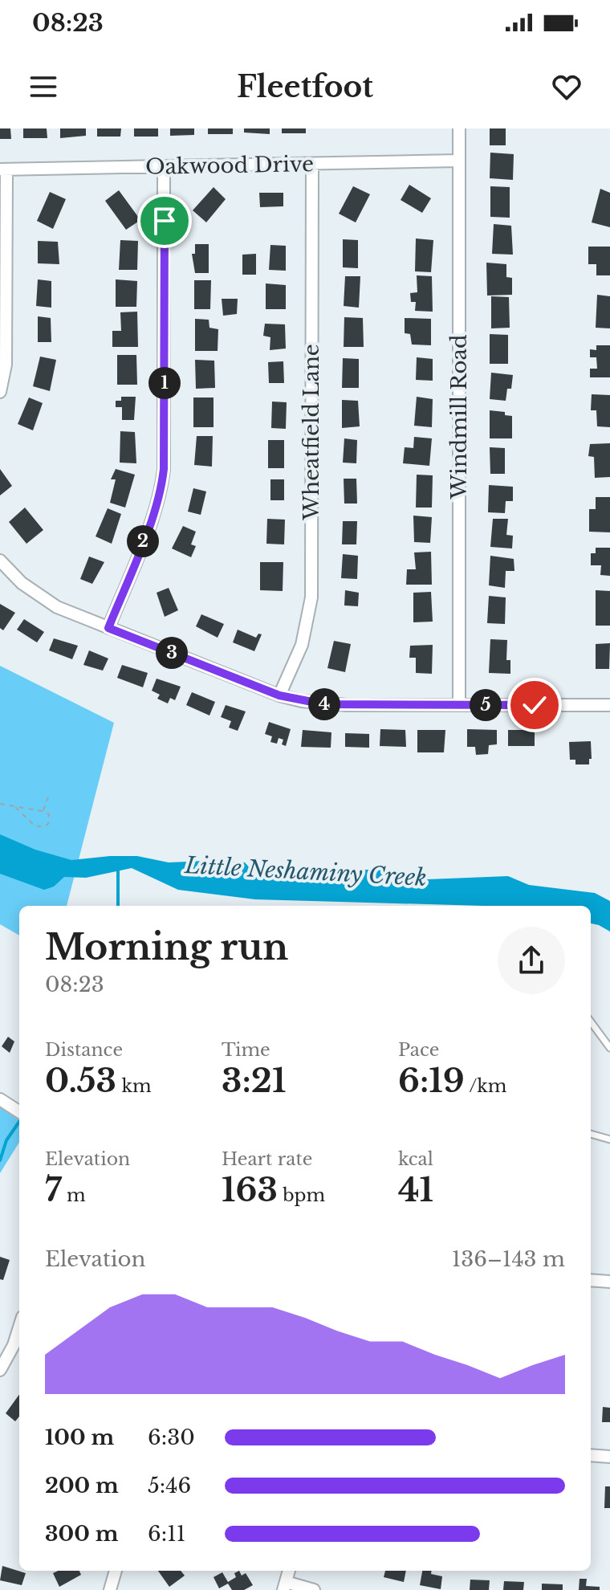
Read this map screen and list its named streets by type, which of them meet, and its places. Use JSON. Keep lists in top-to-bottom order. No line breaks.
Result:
{"streets":{"street":["Oakwood Drive","Windmill Road","Wheatfield Lane"]},"crossings":[["Oakwood Drive","Windmill Road"],["Oakwood Drive","Wheatfield Lane"]],"water":["Little Neshaminy Creek"],"page":{"status":"08:23","header":"Fleetfoot","pins":["1","2","3","4","5"],"heading":["Morning run","08:23"],"stats":[["Distance","0.53 km"],["Time","3:21"],["Pace","6:19 /km"],["Elevation","7 m"],["Heart rate","163 bpm"],["kcal","41"]],"chart":["Elevation","136–143 m"],"list":[{"name":"100 m","note":"6:30"},{"name":"200 m","note":"5:46"},{"name":"300 m","note":"6:11"}]}}
